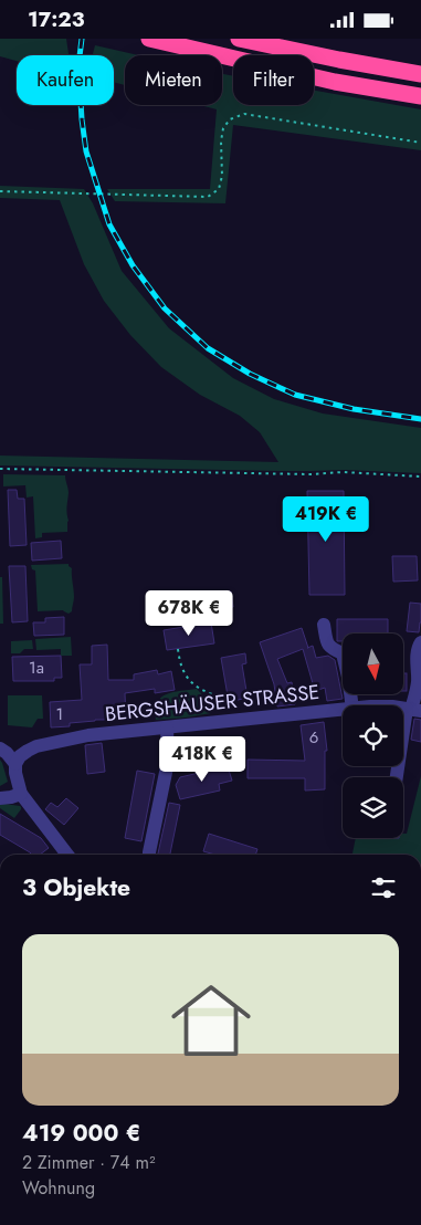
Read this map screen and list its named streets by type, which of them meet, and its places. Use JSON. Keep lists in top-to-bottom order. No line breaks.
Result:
{"streets":{"street":["BERGSHÄUSER STRASSE"]},"house_numbers":["1a","1","6"],"north":"bottom","page":{"status":"17:23","chip":["Kaufen","Mieten","Filter"],"price":["419K €","678K €","418K €"],"heading":"3 Objekte","list":[{"name":"419 000 €","note":"2 Zimmer · 74 m² · Wohnung"}]}}
